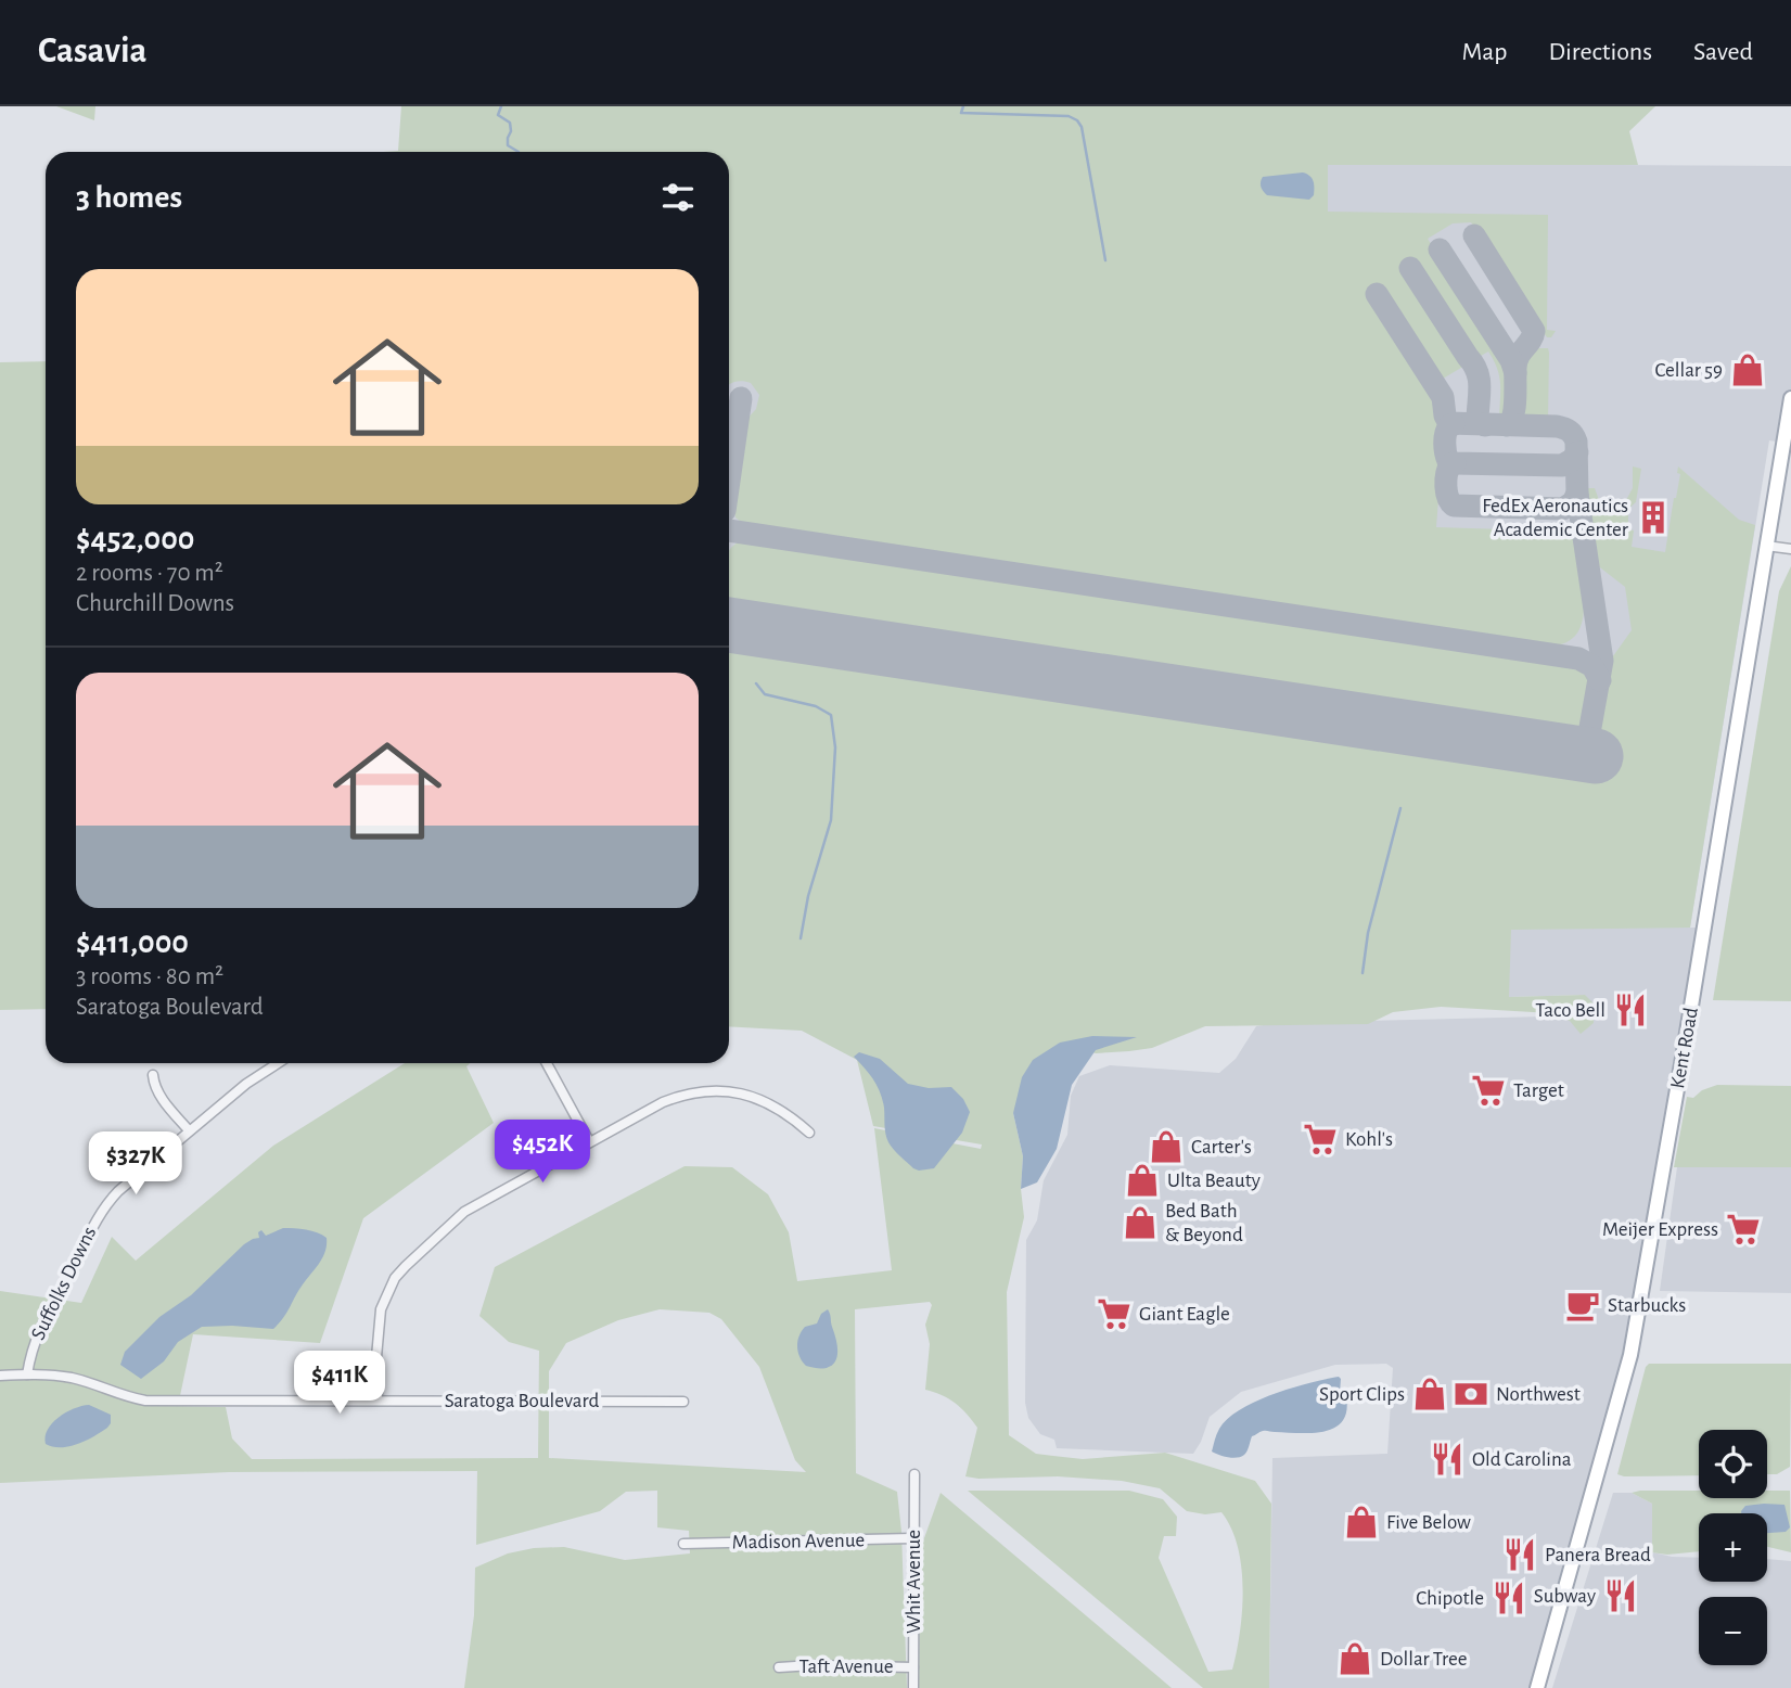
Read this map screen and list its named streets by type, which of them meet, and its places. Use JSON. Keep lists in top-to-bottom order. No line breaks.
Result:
{"streets":{"main road":["Kent Road"],"street":["Suffolks Downs","Saratoga Boulevard","Madison Avenue","Whit Avenue","Taft Avenue"]},"crossings":[["Suffolks Downs","Saratoga Boulevard"],["Madison Avenue","Whit Avenue"],["Whit Avenue","Taft Avenue"]],"places":{"shop":["Cellar 59","Carter's","Ulta Beauty","Bed Bath & Beyond","Sport Clips","Five Below","Dollar Tree"],"building":["FedEx Aeronautics Academic Center"],"restaurant":["Taco Bell","Old Carolina","Panera Bread","Subway","Chipotle"],"supermarket":["Target","Kohl's","Meijer Express","Giant Eagle"],"cafe":["Starbucks"],"bank":["Northwest"]},"page":{"header":"Casavia","nav":["Map","Directions","Saved"],"heading":"3 homes","list":[{"name":"$452,000","note":"2 rooms · 70 m² · Churchill Downs"},{"name":"$411,000","note":"3 rooms · 80 m² · Saratoga Boulevard"}],"price":["$452K","$327K","$411K"],"map_buttons":["+","−"]}}
